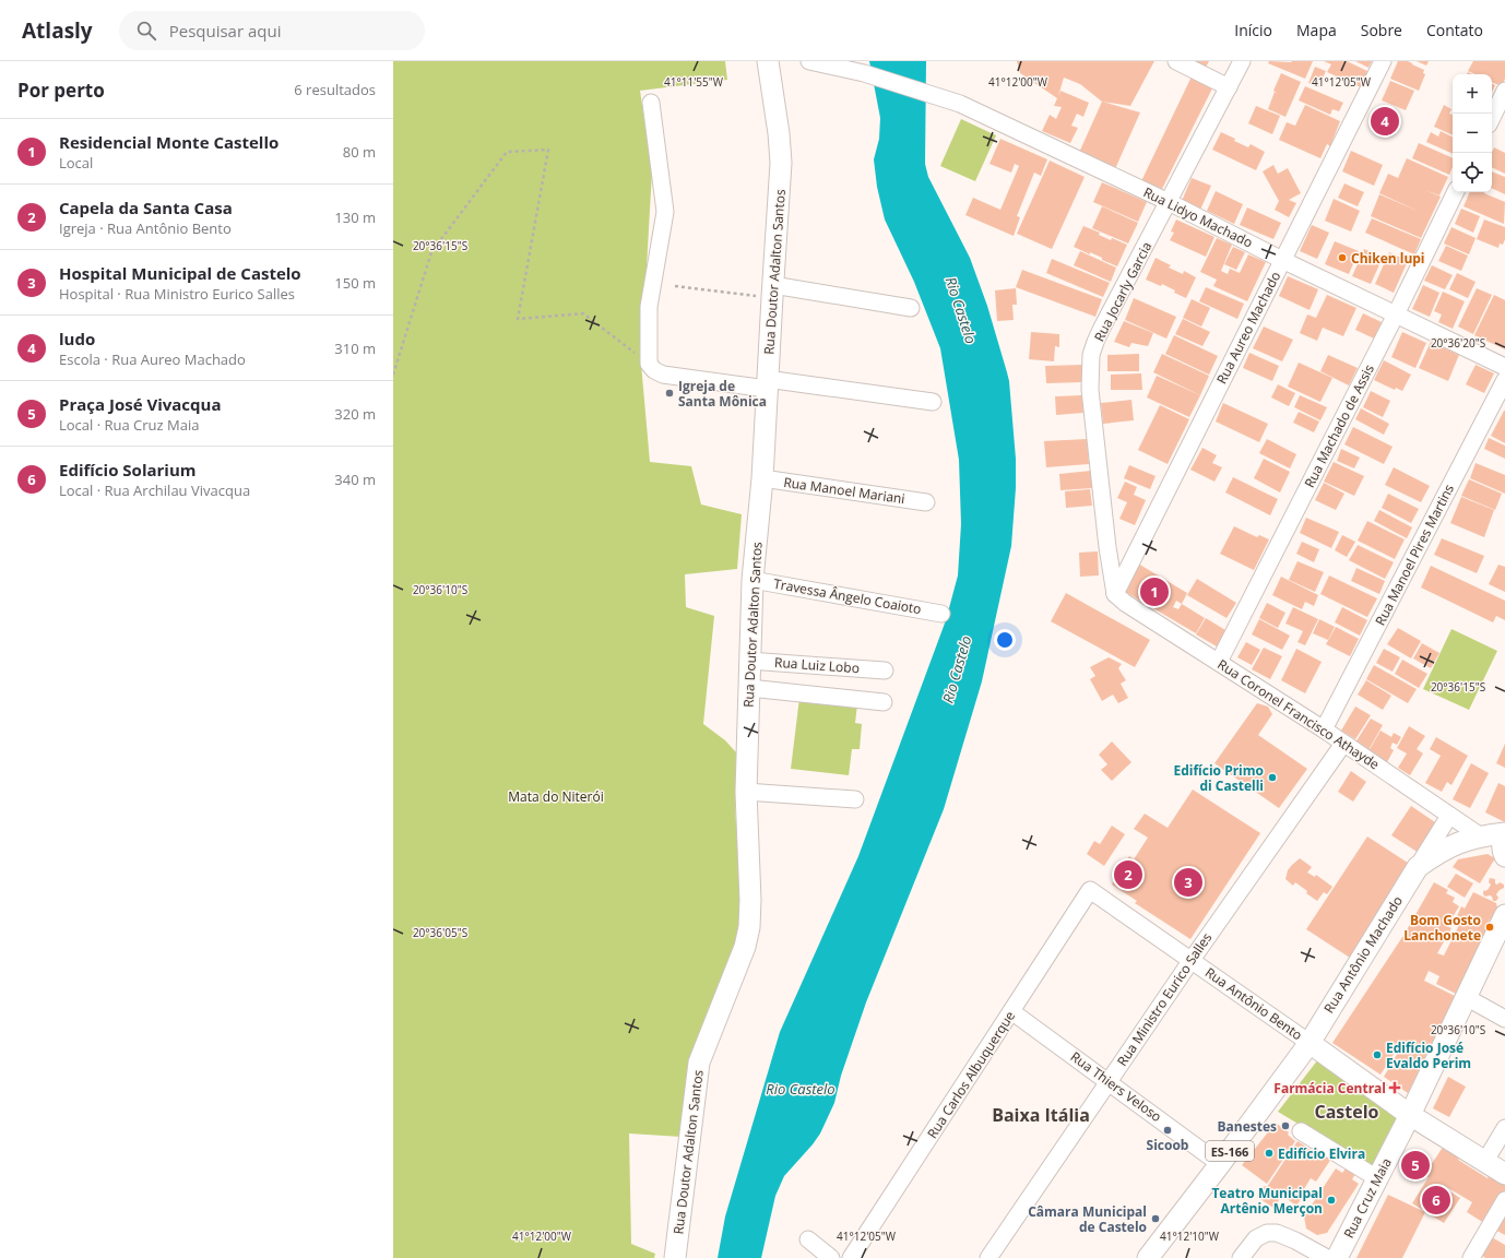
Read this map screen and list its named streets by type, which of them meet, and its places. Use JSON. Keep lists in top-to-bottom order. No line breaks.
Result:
{"streets":{"main road":["Rua Doutor Adalton Santos","Rua Antônio Machado","ES-166","Rua Cruz Maia"],"street":["Rua Lidyo Machado","Rua Jocarly Garcia","Rua Aureo Machado","Rua Machado de Assis","Rua Manoel Mariani","Rua Manoel Pires Martins","Travessa Ângelo Coaioto","Rua Luiz Lobo","Rua Coronel Francisco Athayde","Rua Ministro Eurico Salles","Rua Antônio Bento","Rua Carlos Albuquerque","Rua Thiers Veloso"]},"crossings":[["Rua Lidyo Machado","Rua Jocarly Garcia"],["Rua Lidyo Machado","Rua Aureo Machado"],["Rua Lidyo Machado","Rua Machado de Assis"],["Rua Doutor Adalton Santos","Rua Manoel Mariani"],["Rua Doutor Adalton Santos","Travessa Ângelo Coaioto"],["Rua Doutor Adalton Santos","Rua Luiz Lobo"],["Rua Jocarly Garcia","Rua Aureo Machado"],["Rua Jocarly Garcia","Rua Coronel Francisco Athayde"],["Rua Aureo Machado","Rua Coronel Francisco Athayde"],["Rua Machado de Assis","Rua Coronel Francisco Athayde"],["Rua Manoel Pires Martins","Rua Coronel Francisco Athayde"],["Rua Coronel Francisco Athayde","Rua Antônio Machado"],["Rua Coronel Francisco Athayde","Rua Ministro Eurico Salles"],["Rua Antônio Machado","Rua Antônio Bento"],["Rua Antônio Machado","ES-166"],["Rua Ministro Eurico Salles","Rua Antônio Bento"],["Rua Ministro Eurico Salles","Rua Thiers Veloso"],["Rua Antônio Bento","Rua Carlos Albuquerque"],["Rua Antônio Bento","ES-166"],["Rua Carlos Albuquerque","Rua Thiers Veloso"],["Rua Thiers Veloso","ES-166"]],"districts":["Castelo","Baixa Itália"],"water":["Rio Castelo"],"parks":["Mata do Niterói"],"places":{"other":["Chiken lupi","Igreja de Santa Mônica","Edifício Primo di Castelli","Bom Gosto Lanchonete","Edifício José Evaldo Perim","Banestes","Sicoob","Edifício Elvira","Teatro Municipal Artênio Merçon","Câmara Municipal de Castelo"],"health":["Farmácia Central"]},"page":{"header":"Atlasly","search":"Pesquisar aqui","nav":["Início","Mapa","Sobre","Contato"],"heading":["Por perto","6 resultados"],"map_buttons":["+","−"],"pins":["4","1","2","3","5","6"],"list":[{"mark":"1","name":"Residencial Monte Castello","note":"Local","value":"80 m"},{"mark":"2","name":"Capela da Santa Casa","note":"Igreja · Rua Antônio Bento","value":"130 m"},{"mark":"3","name":"Hospital Municipal de Castelo","note":"Hospital · Rua Ministro Eurico Salles","value":"150 m"},{"mark":"4","name":"ludo","note":"Escola · Rua Aureo Machado","value":"310 m"},{"mark":"5","name":"Praça José Vivacqua","note":"Local · Rua Cruz Maia","value":"320 m"},{"mark":"6","name":"Edifício Solarium","note":"Local · Rua Archilau Vivacqua","value":"340 m"}]},"coordinates":["41°11'55\"W","41°12'00\"W","41°12'05\"W","20°36'15\"S","20°36'20\"S","20°36'10\"S","20°36'05\"S","41°12'10\"W"]}
